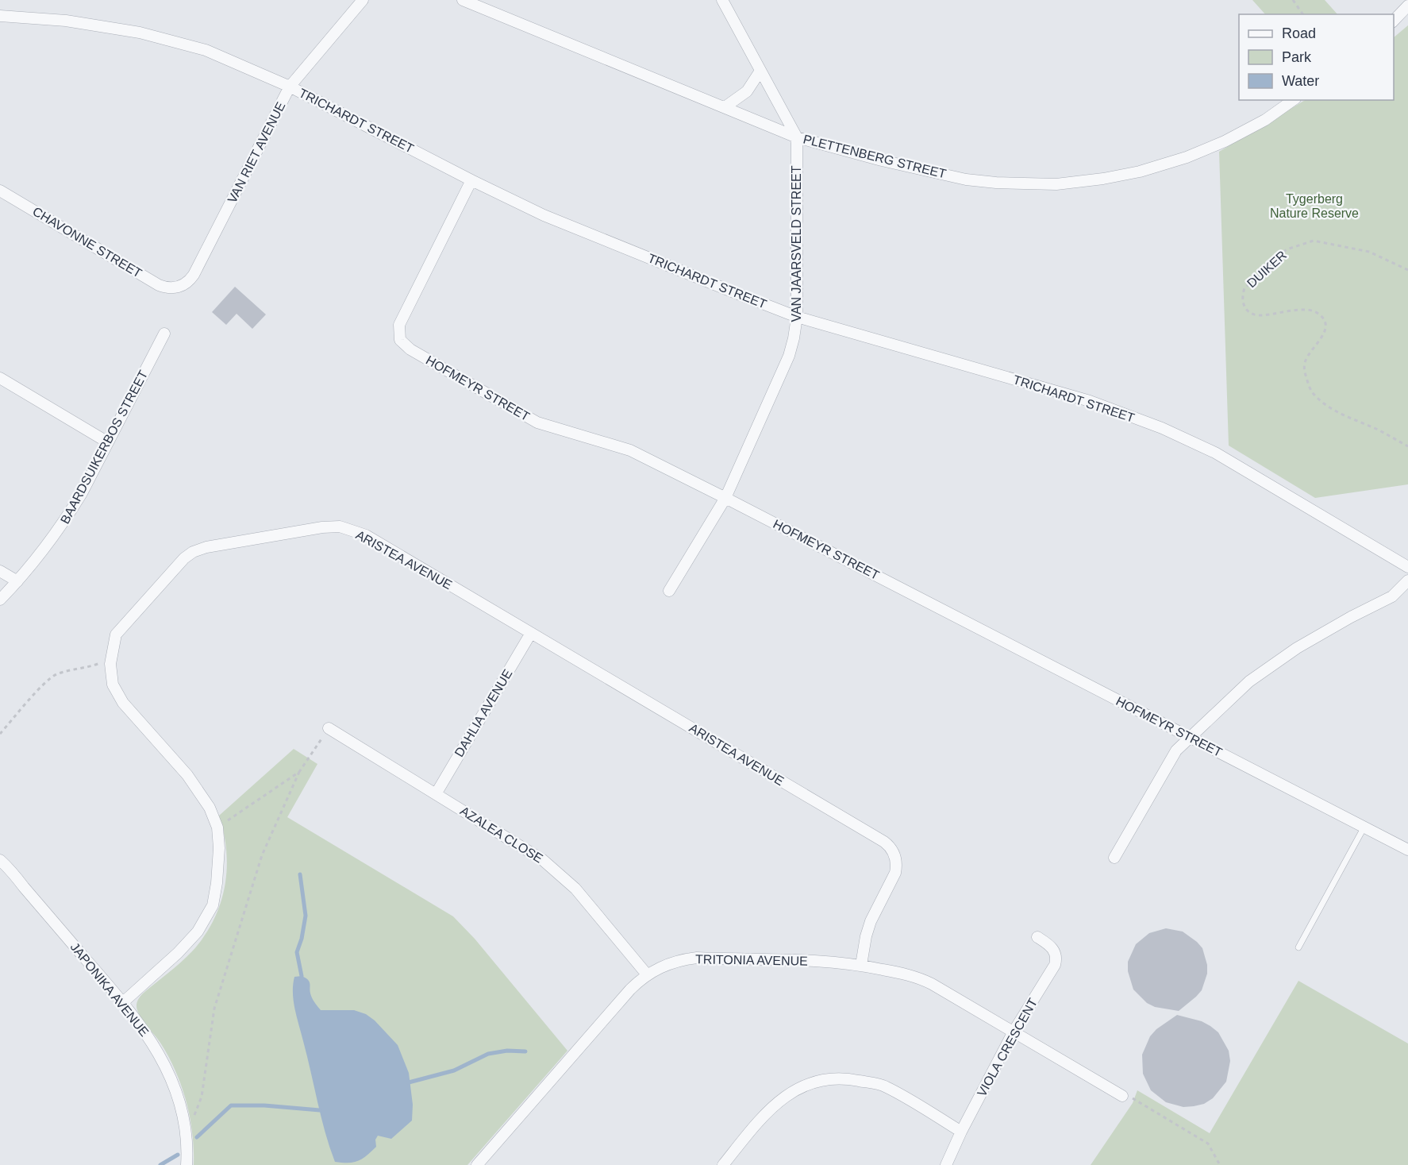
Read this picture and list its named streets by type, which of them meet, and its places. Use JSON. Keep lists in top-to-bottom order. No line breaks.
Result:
{"streets":{"street":["TRICHARDT STREET","VAN RIET AVENUE","PLETTENBERG STREET","CHAVONNE STREET","VAN JAARSVELD STREET","HOFMEYR STREET","BAARDSUIKERBOS STREET","ARISTEA AVENUE","DAHLIA AVENUE","AZALEA CLOSE","TRITONIA AVENUE","JAPONIKA AVENUE","VIOLA CRESCENT"],"path":["DUIKER"]},"crossings":[["TRICHARDT STREET","VAN RIET AVENUE"],["TRICHARDT STREET","VAN JAARSVELD STREET"],["TRICHARDT STREET","HOFMEYR STREET"],["VAN RIET AVENUE","CHAVONNE STREET"],["PLETTENBERG STREET","VAN JAARSVELD STREET"],["VAN JAARSVELD STREET","HOFMEYR STREET"],["ARISTEA AVENUE","DAHLIA AVENUE"],["ARISTEA AVENUE","TRITONIA AVENUE"],["ARISTEA AVENUE","JAPONIKA AVENUE"],["DAHLIA AVENUE","AZALEA CLOSE"],["AZALEA CLOSE","TRITONIA AVENUE"],["TRITONIA AVENUE","VIOLA CRESCENT"]],"parks":["Tygerberg Nature Reserve"],"legend":["Road","Park","Water"]}
